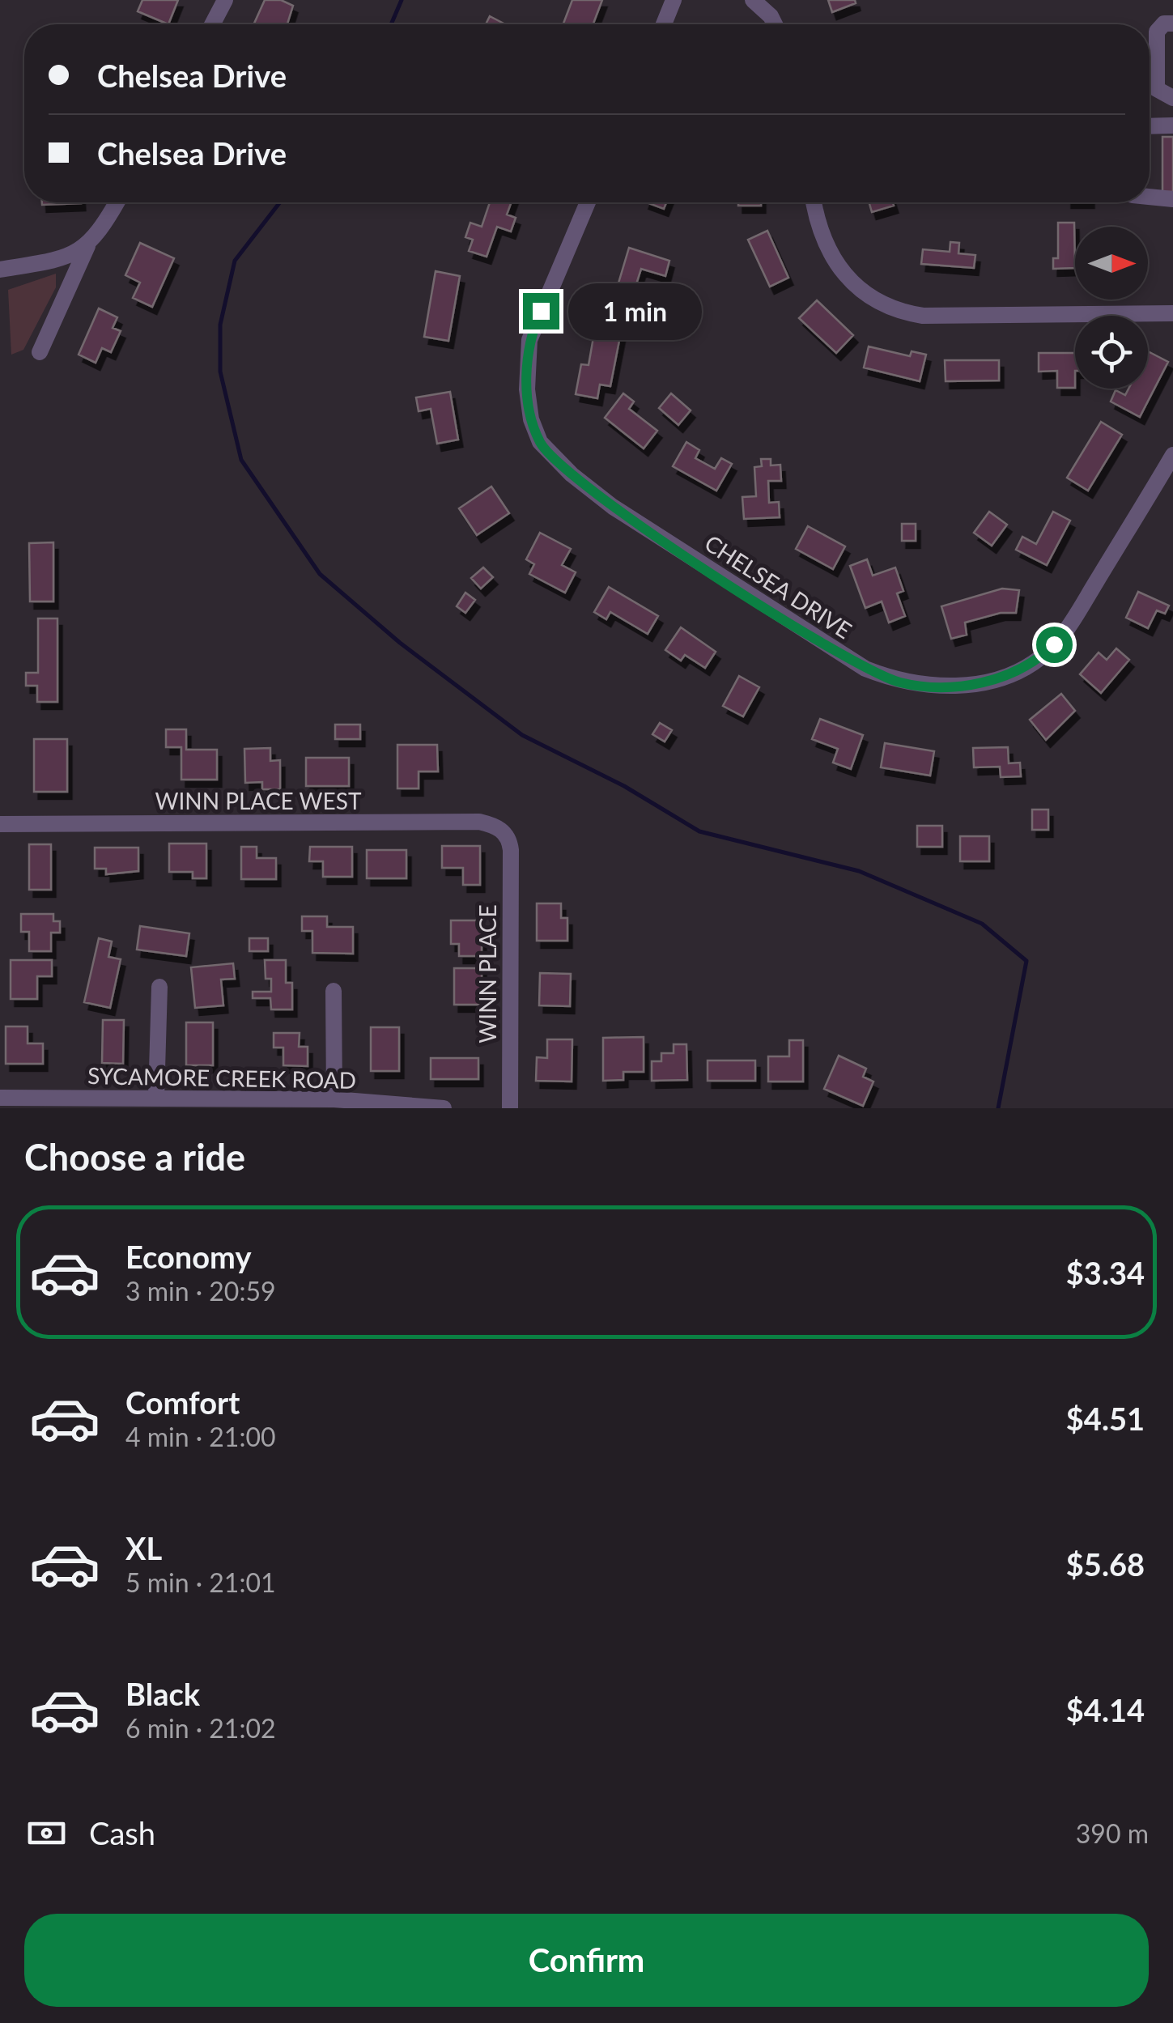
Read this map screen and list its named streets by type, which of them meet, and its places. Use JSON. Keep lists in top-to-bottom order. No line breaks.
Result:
{"streets":{"street":["CHELSEA DRIVE","WINN PLACE WEST","WINN PLACE","SYCAMORE CREEK ROAD"]},"crossings":[["WINN PLACE WEST","WINN PLACE"]],"north":"right","page":{"banner":["Chelsea Drive","Chelsea Drive"],"bubble":"1 min","heading":"Choose a ride","list":[{"name":"Economy","note":"3 min · 20:59","value":"$3.34"},{"name":"Comfort","note":"4 min · 21:00","value":"$4.51"},{"name":"XL","note":"5 min · 21:01","value":"$5.68"},{"name":"Black","note":"6 min · 21:02","value":"$4.14"}],"pay":["Cash","390 m"],"buttons":"Confirm"}}
